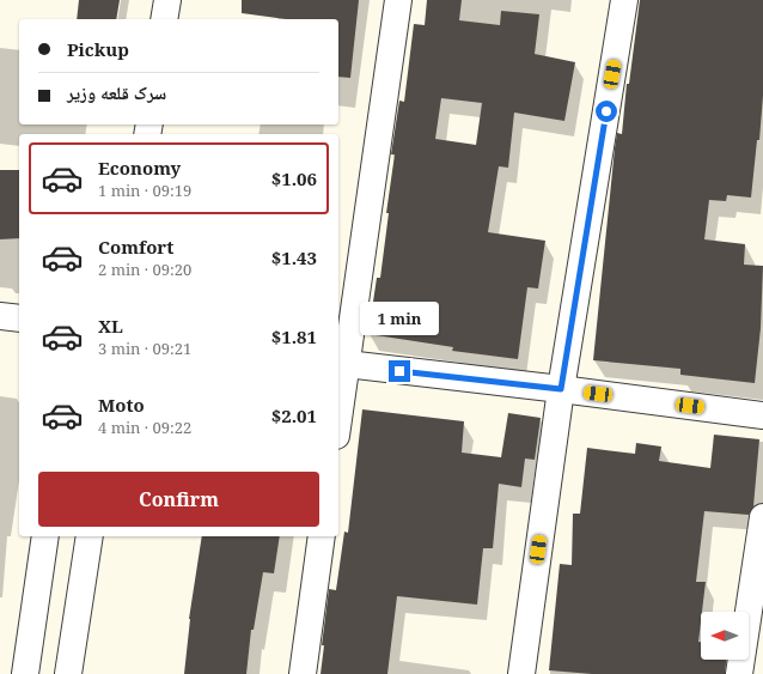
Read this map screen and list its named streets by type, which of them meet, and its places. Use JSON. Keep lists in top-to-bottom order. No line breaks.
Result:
{"north":"left","page":{"banner":["Pickup","سرک قلعه وزیر"],"list":[{"name":"Economy","note":"1 min · 09:19","value":"$1.06"},{"name":"Comfort","note":"2 min · 09:20","value":"$1.43"},{"name":"XL","note":"3 min · 09:21","value":"$1.81"},{"name":"Moto","note":"4 min · 09:22","value":"$2.01"}],"bubble":"1 min","buttons":"Confirm"}}
